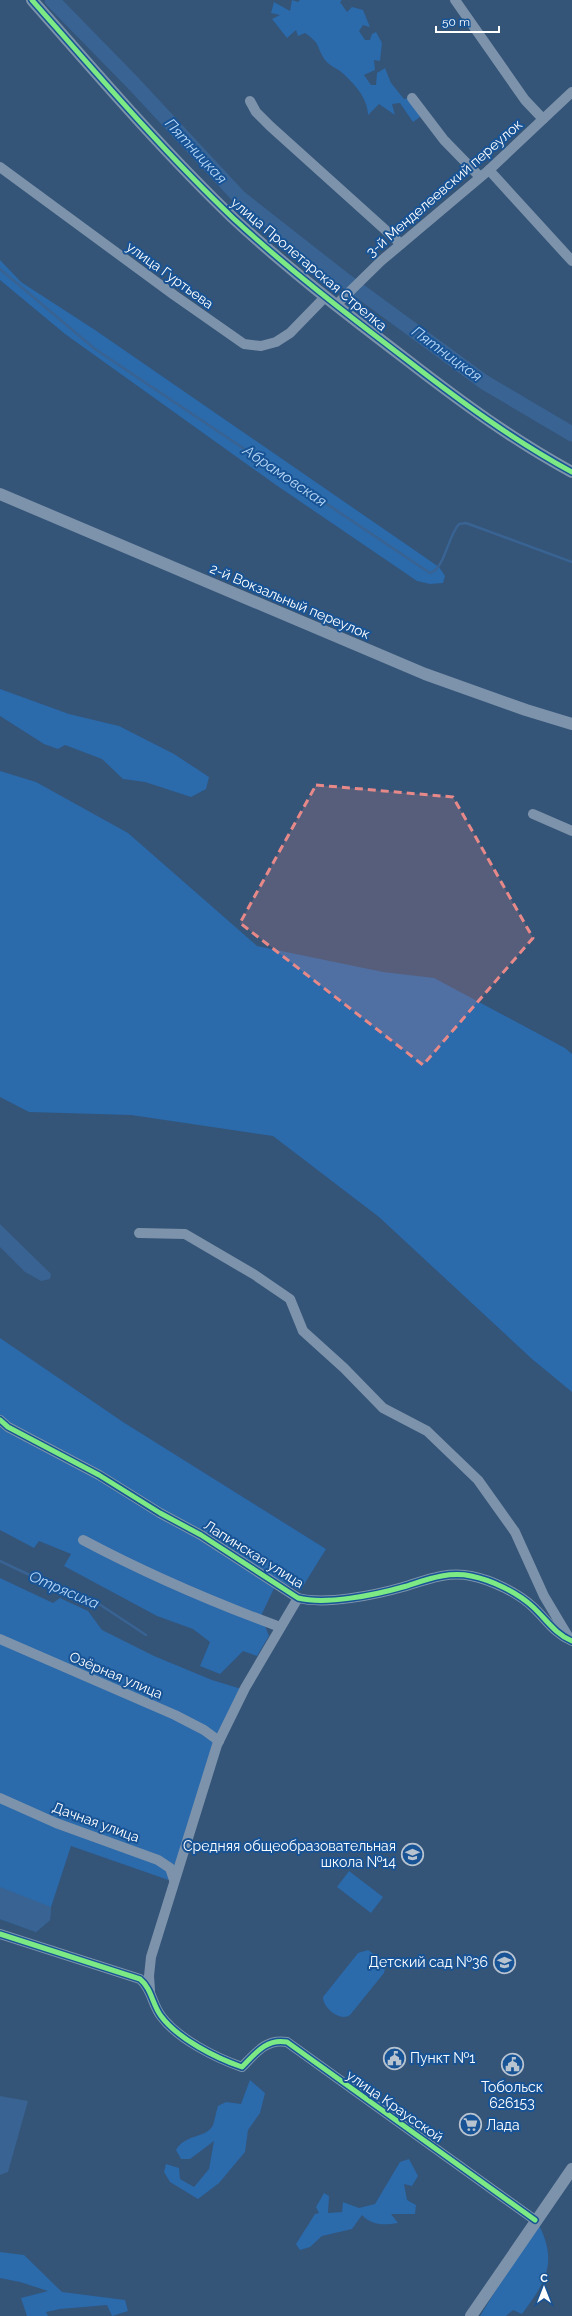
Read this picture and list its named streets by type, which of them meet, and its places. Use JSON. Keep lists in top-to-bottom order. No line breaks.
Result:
{"streets":{"street":["3-й Менделеевский переулок","улица Пролетарская Стрелка","улица Гуртьева","2-й Вокзальный переулок","Лапинская улица","Озёрная улица","Дачная улица","улица Краусской"]},"crossings":[["3-й Менделеевский переулок","улица Пролетарская Стрелка"],["улица Пролетарская Стрелка","улица Гуртьева"]],"water":["Пятницкая","Абрамовская","Отрясиха"],"places":{"school or university":["Средняя общеобразовательная школа №14","Детский сад №36"],"public building":["Пункт №1","Тобольск 626153"],"supermarket":["Лада"]},"scale_bar":"50 m","north":"top"}
